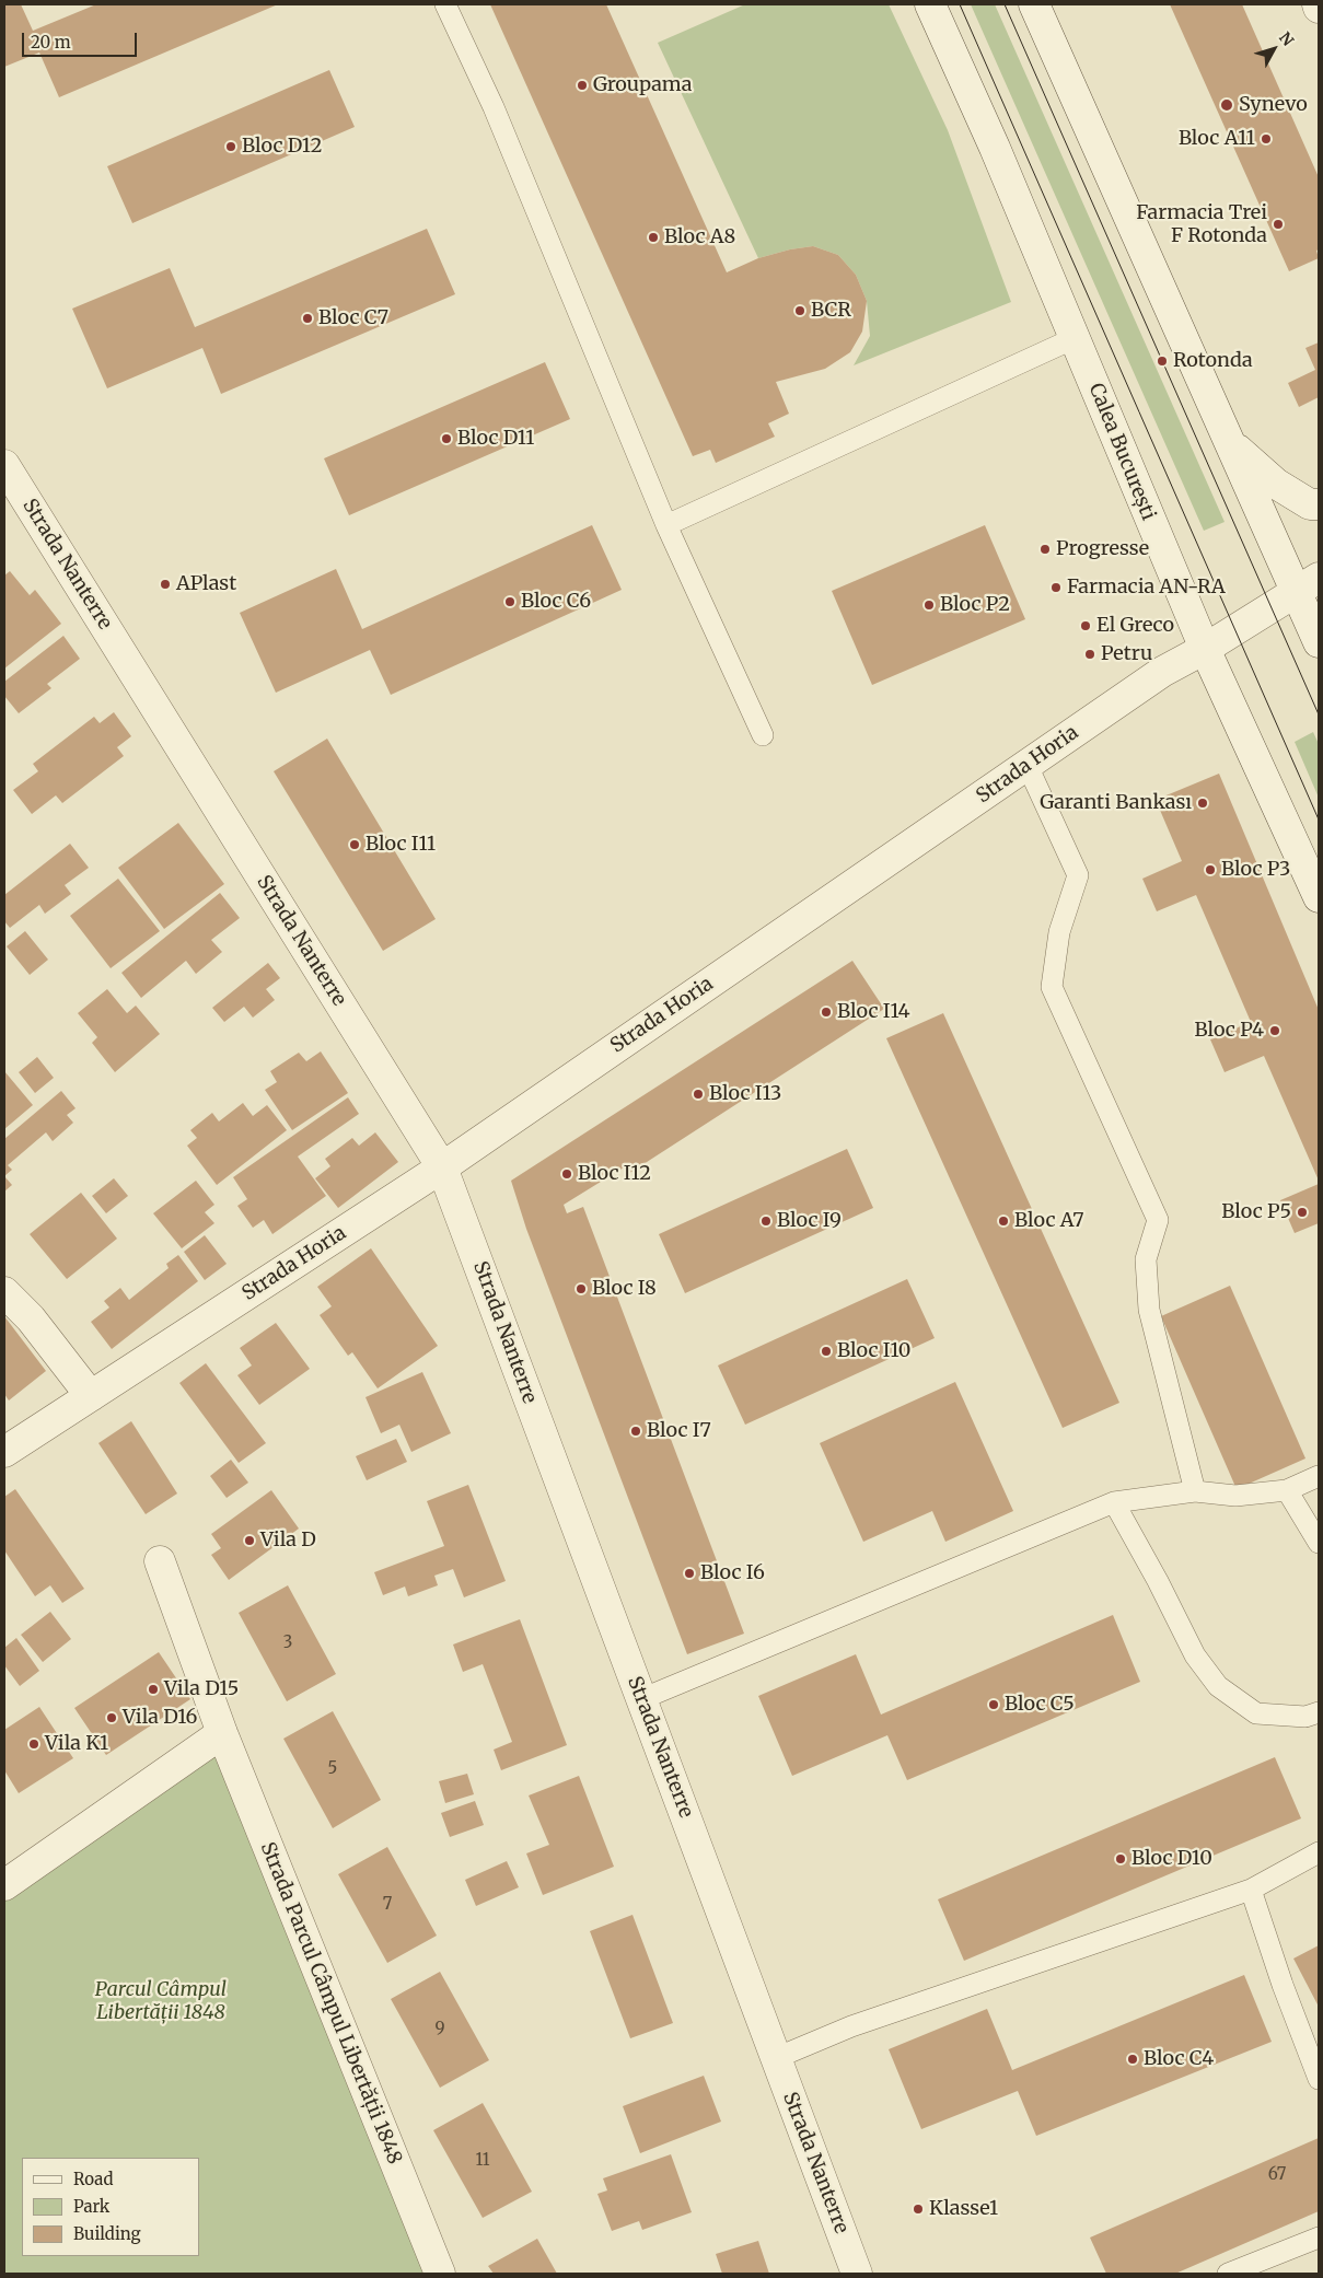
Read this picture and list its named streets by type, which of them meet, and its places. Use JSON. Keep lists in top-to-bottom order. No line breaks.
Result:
{"streets":{"street":["Calea București","Strada Nanterre","Strada Horia","Strada Parcul Câmpul Libertății 1848"]},"crossings":[["Calea București","Strada Horia"],["Strada Nanterre","Strada Horia"]],"parks":["Parcul Câmpul Libertății 1848"],"places":["Groupama","Synevo","Bloc A11","Bloc D12","Farmacia Trei F Rotonda","Bloc A8","BCR","Bloc C7","Rotonda","Bloc D11","Progresse","APlast","Farmacia AN-RA","Bloc C6","Bloc P2","El Greco","Petru","Garanti Bankası","Bloc I11","Bloc P3","Bloc I14","Bloc P4","Bloc I13","Bloc I12","Bloc P5","Bloc I9","Bloc A7","Bloc I8","Bloc I10","Bloc I7","Vila D","Bloc I6","Vila D15","Bloc C5","Vila D16","Vila K1","Bloc D10","Bloc C4","Klasse1"],"house_numbers":["3","5","7","9","11","67"],"legend":["Road","Park","Building"],"scale_bar":"20 m","north":"top right"}
